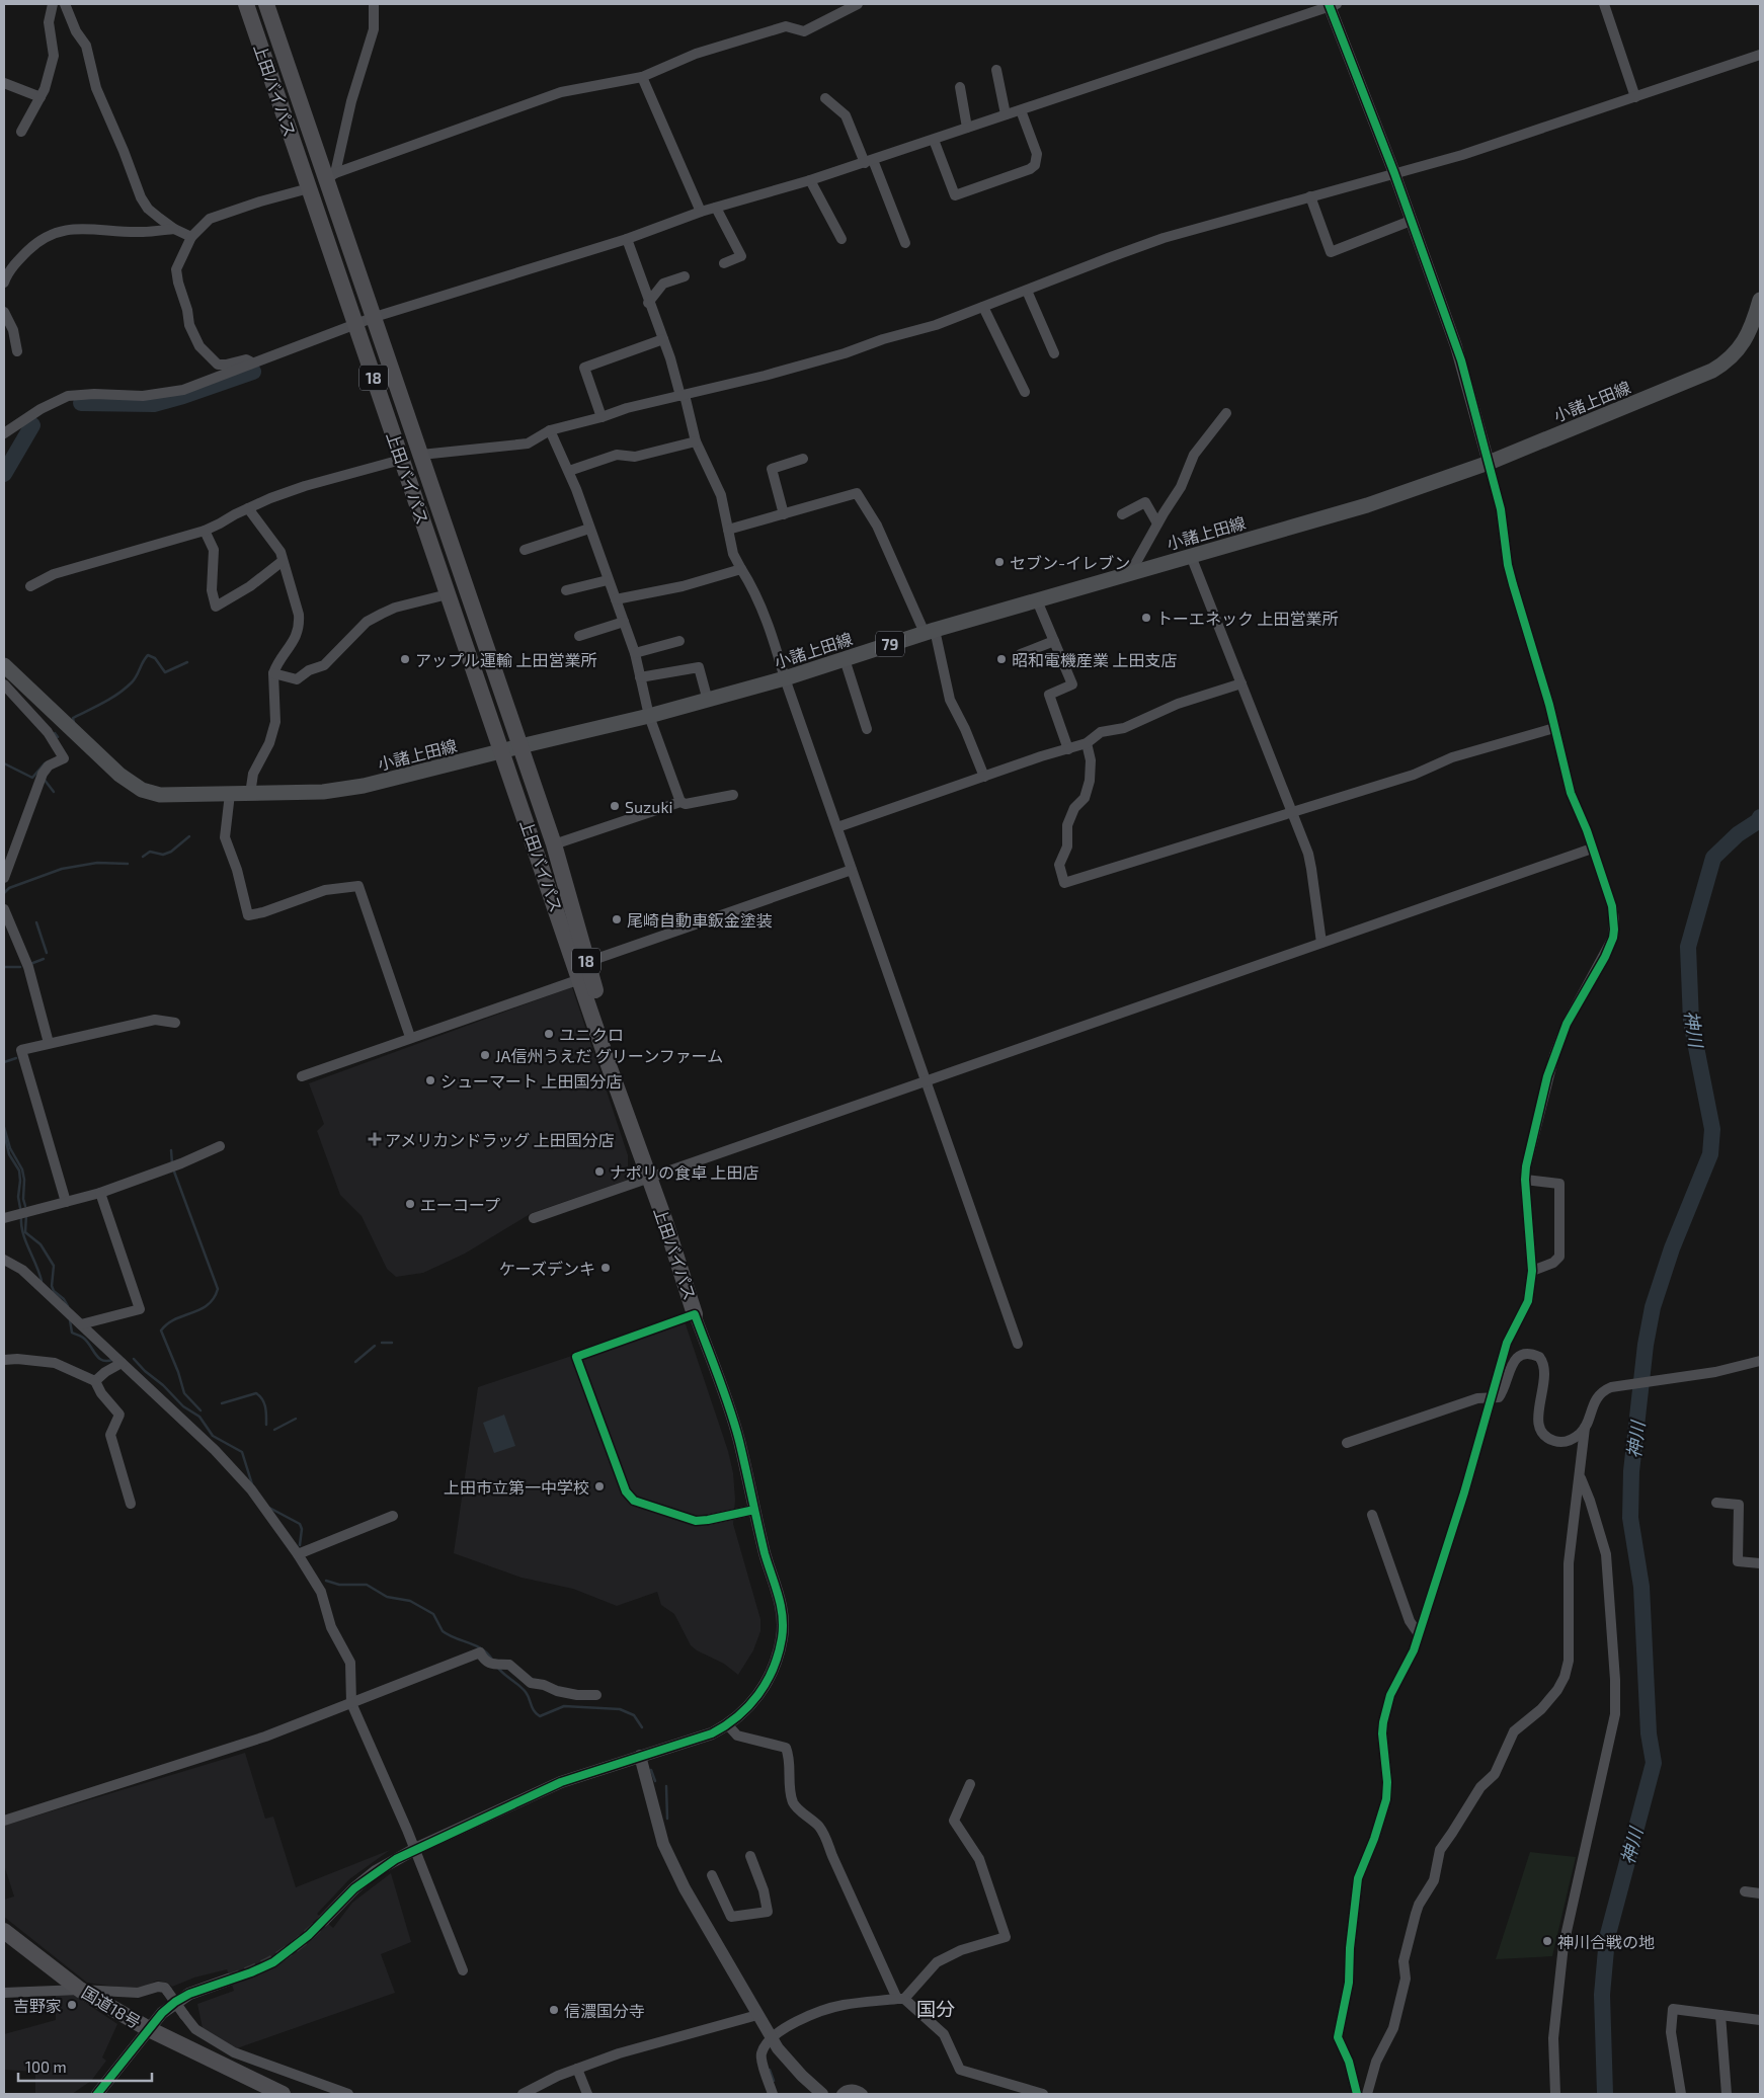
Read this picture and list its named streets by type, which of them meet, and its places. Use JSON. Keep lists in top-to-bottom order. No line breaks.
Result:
{"streets":{"highway":["上田バイパス","18","国道18号"],"main road":["小諸上田線","79"]},"crossings":[["上田バイパス","小諸上田線"]],"districts":["国分"],"water":["神川"],"places":{"other":["セブン-イレブン","トーエネック 上田営業所","アップル運輸 上田営業所","昭和電機産業 上田支店","Suzuki","尾崎自動車鈑金塗装","ユニクロ","JA信州うえだ グリーンファーム","シューマート 上田国分店","ナポリの食卓 上田店","エーコープ","ケーズデンキ","上田市立第一中学校","神川合戦の地","吉野家","信濃国分寺"],"health":["アメリカンドラッグ 上田国分店"]},"scale_bar":"100 m"}
